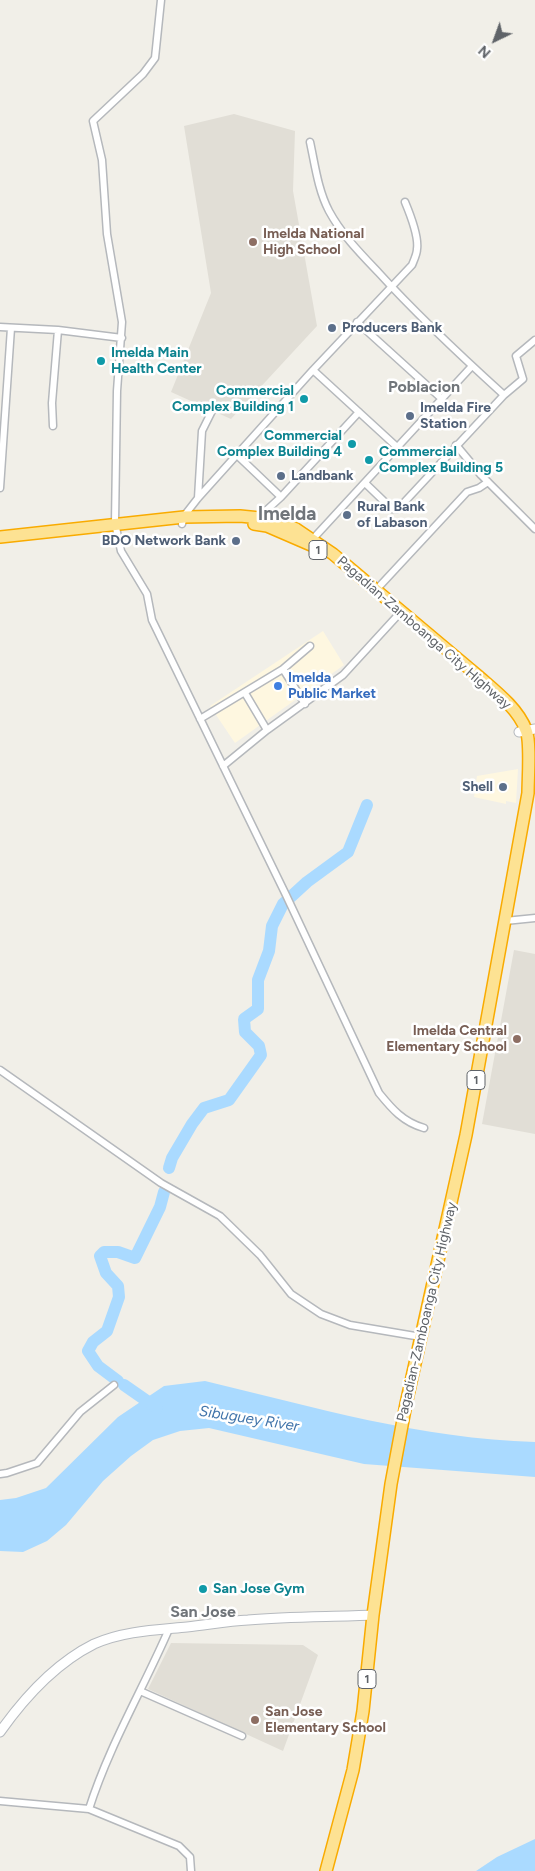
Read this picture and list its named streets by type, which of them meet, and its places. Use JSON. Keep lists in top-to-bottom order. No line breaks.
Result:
{"streets":{"highway":["1","Pagadian-Zamboanga City Highway"]},"districts":["Poblacion","Imelda","San Jose"],"water":["Sibuguey River"],"places":["Imelda National High School","Producers Bank","Imelda Main Health Center","Commercial Complex Building 1","Imelda Fire Station","Commercial Complex Building 4","Commercial Complex Building 5","Landbank","Rural Bank of Labason","BDO Network Bank","Imelda Public Market","Shell","Imelda Central Elementary School","San Jose Gym","San Jose Elementary School"],"north":"bottom left"}
